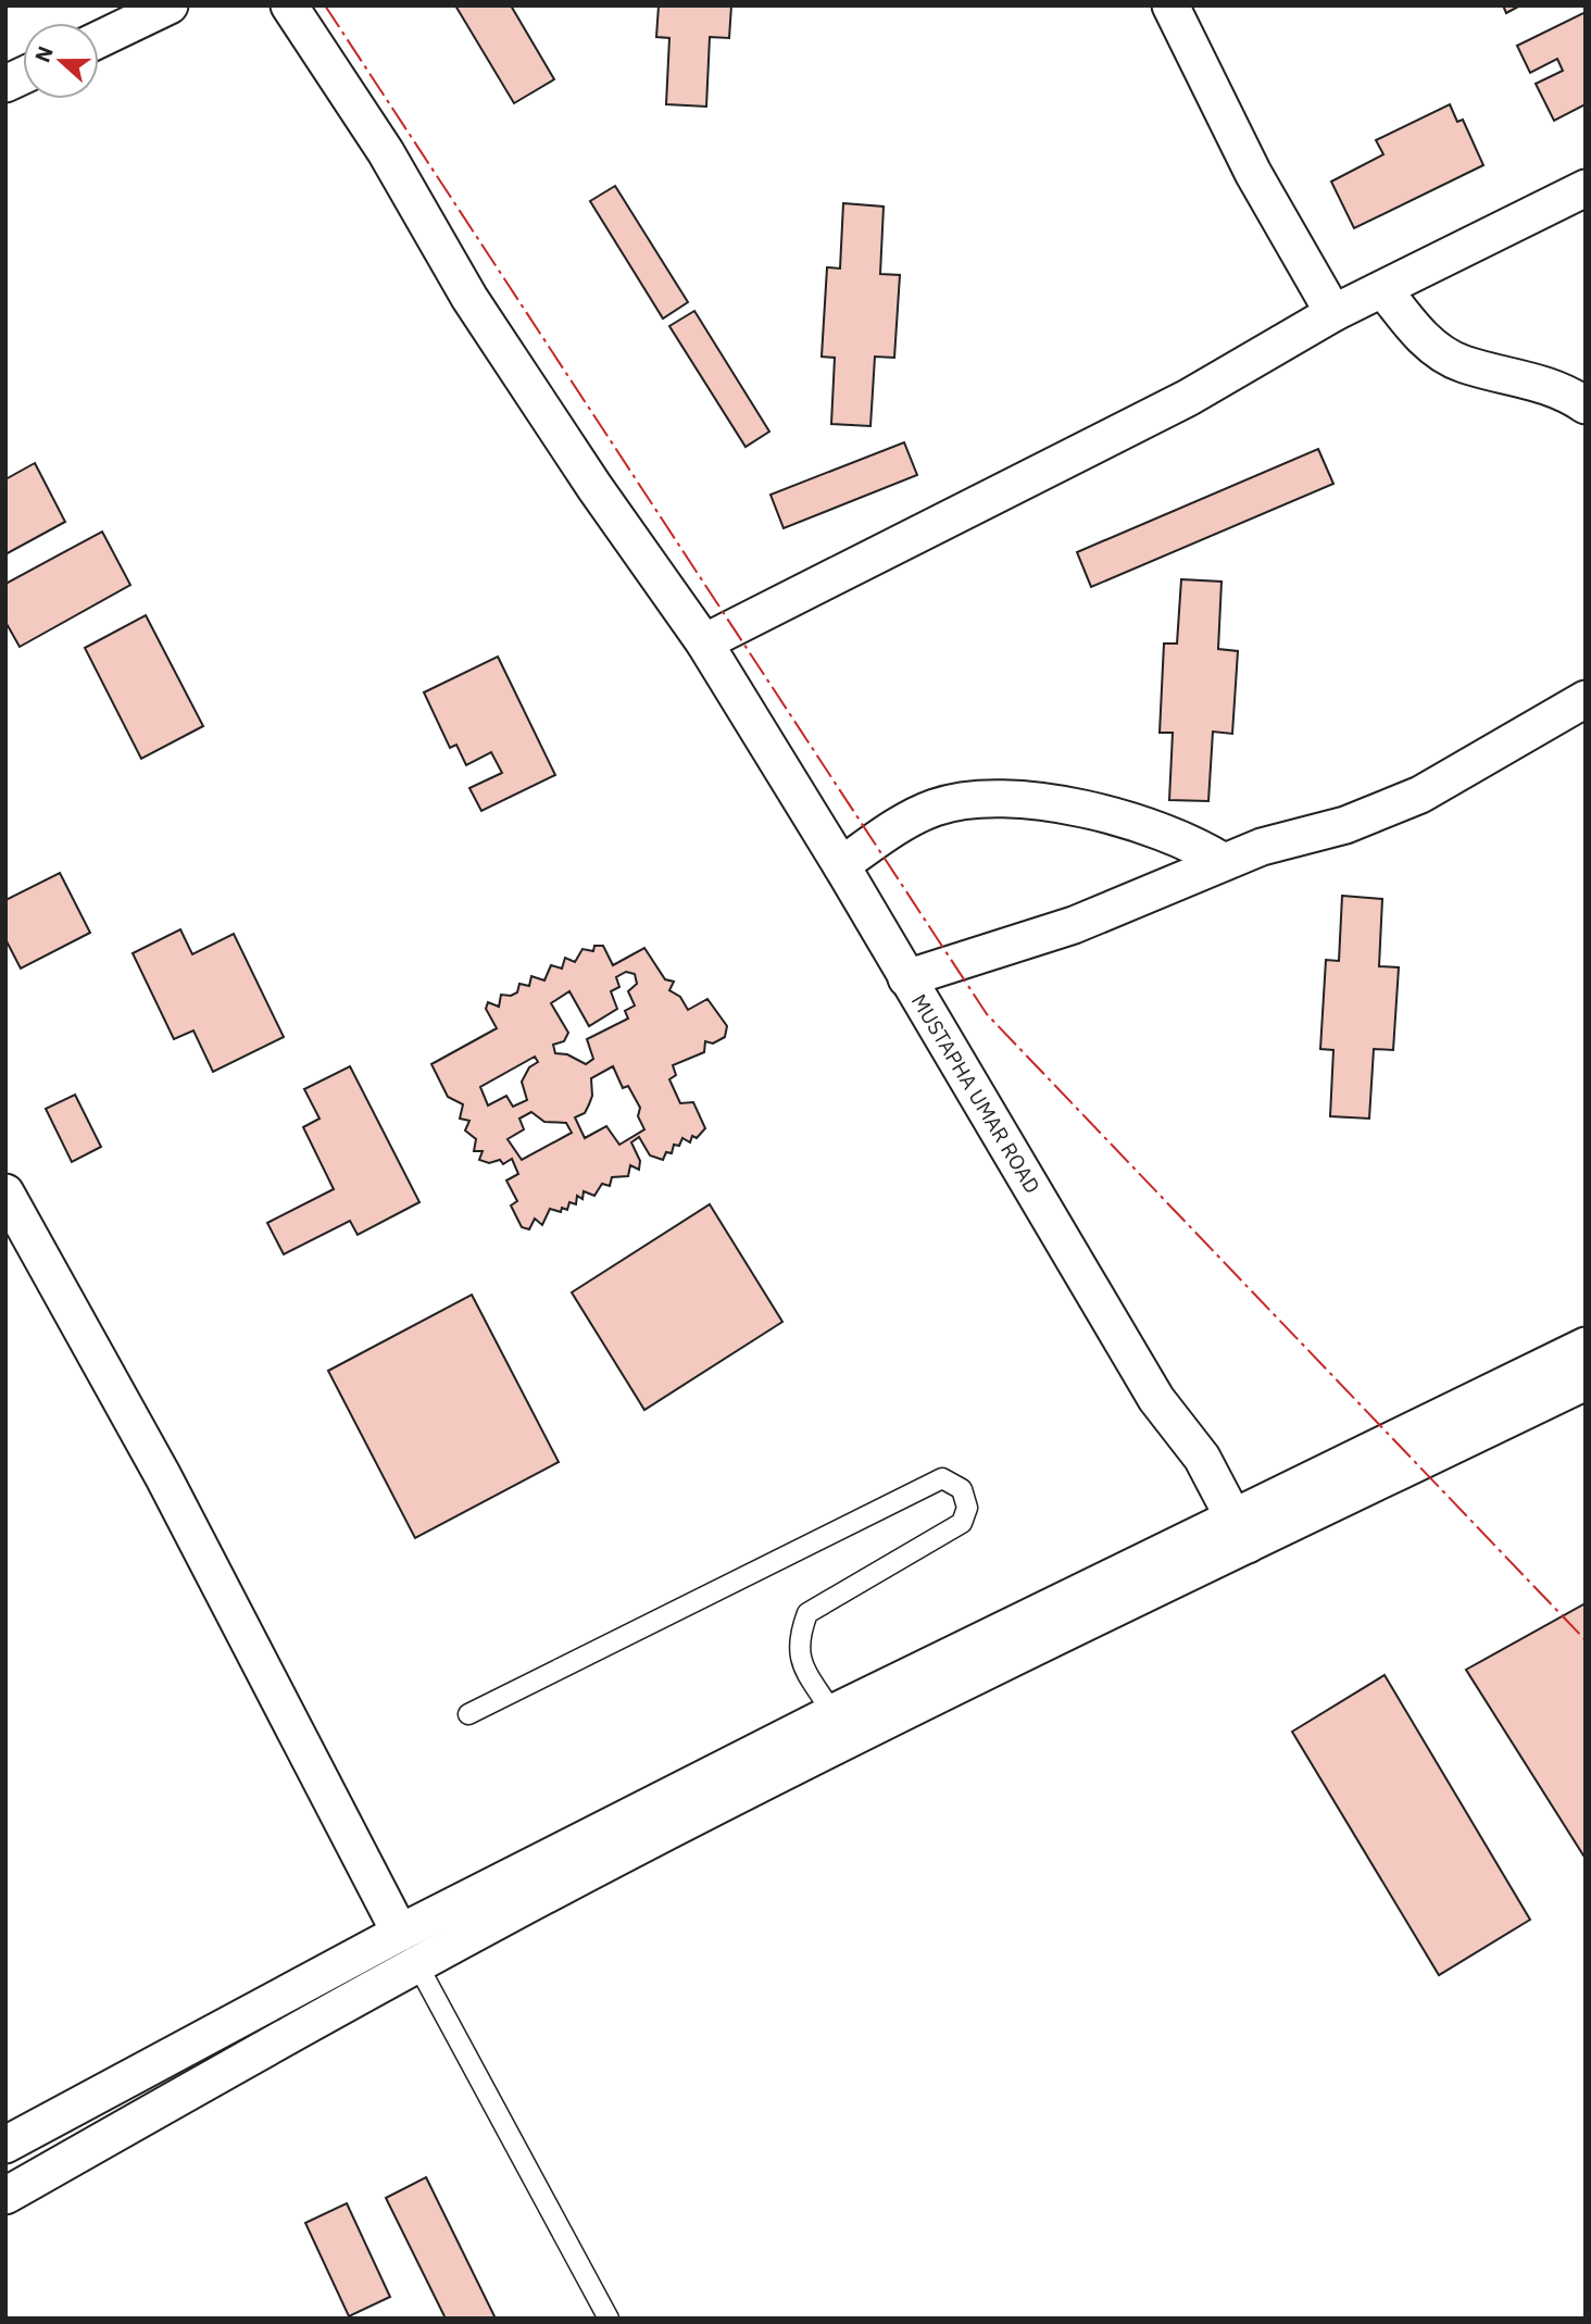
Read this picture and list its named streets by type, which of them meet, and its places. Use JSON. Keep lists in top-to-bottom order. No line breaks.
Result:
{"streets":{"street":["MUSTAPHA UMAR ROAD"]},"north":"left"}
